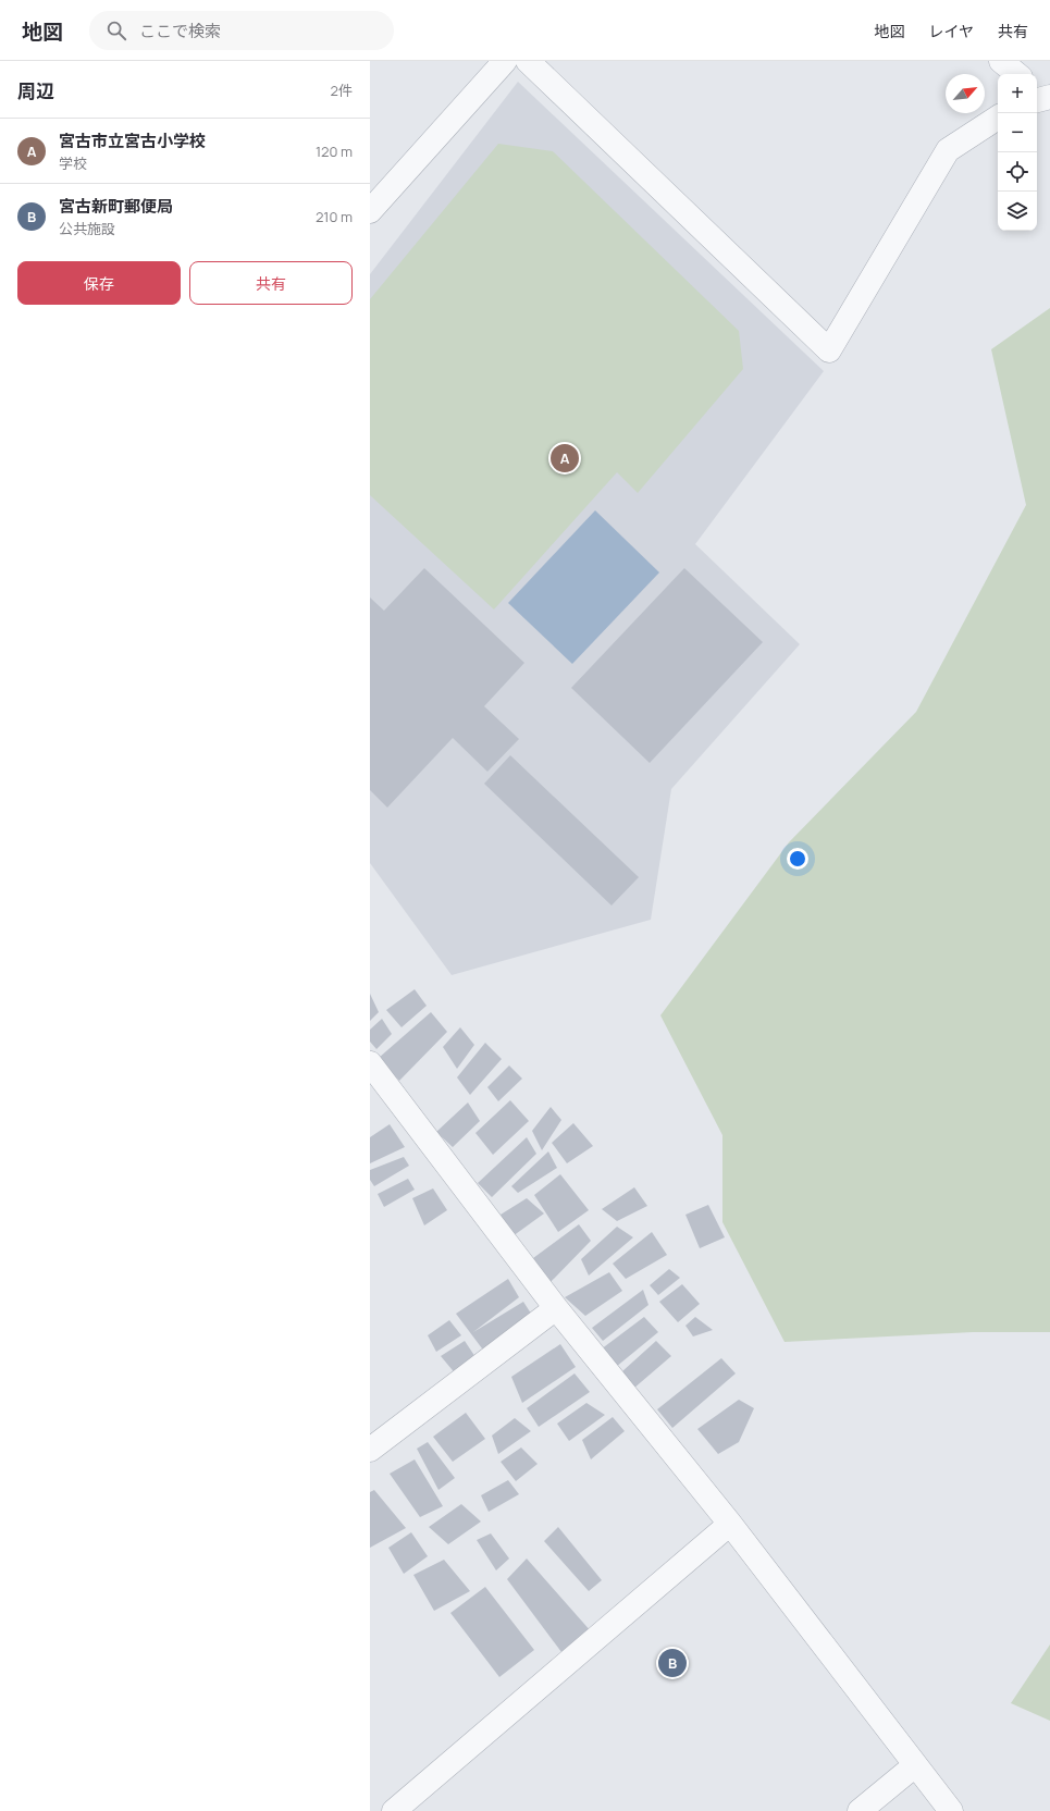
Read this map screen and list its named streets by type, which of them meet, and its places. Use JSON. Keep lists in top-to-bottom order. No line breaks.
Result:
{"north":"top right","page":{"header":"地図","search":"ここで検索","nav":["地図","レイヤ","共有"],"heading":["周辺","2件"],"map_buttons":["+","−"],"list":[{"mark":"A","name":"宮古市立宮古小学校","note":"学校","value":"120 m"},{"mark":"B","name":"宮古新町郵便局","note":"公共施設","value":"210 m"}],"buttons":["保存","共有"],"pins":["A","B"]}}
